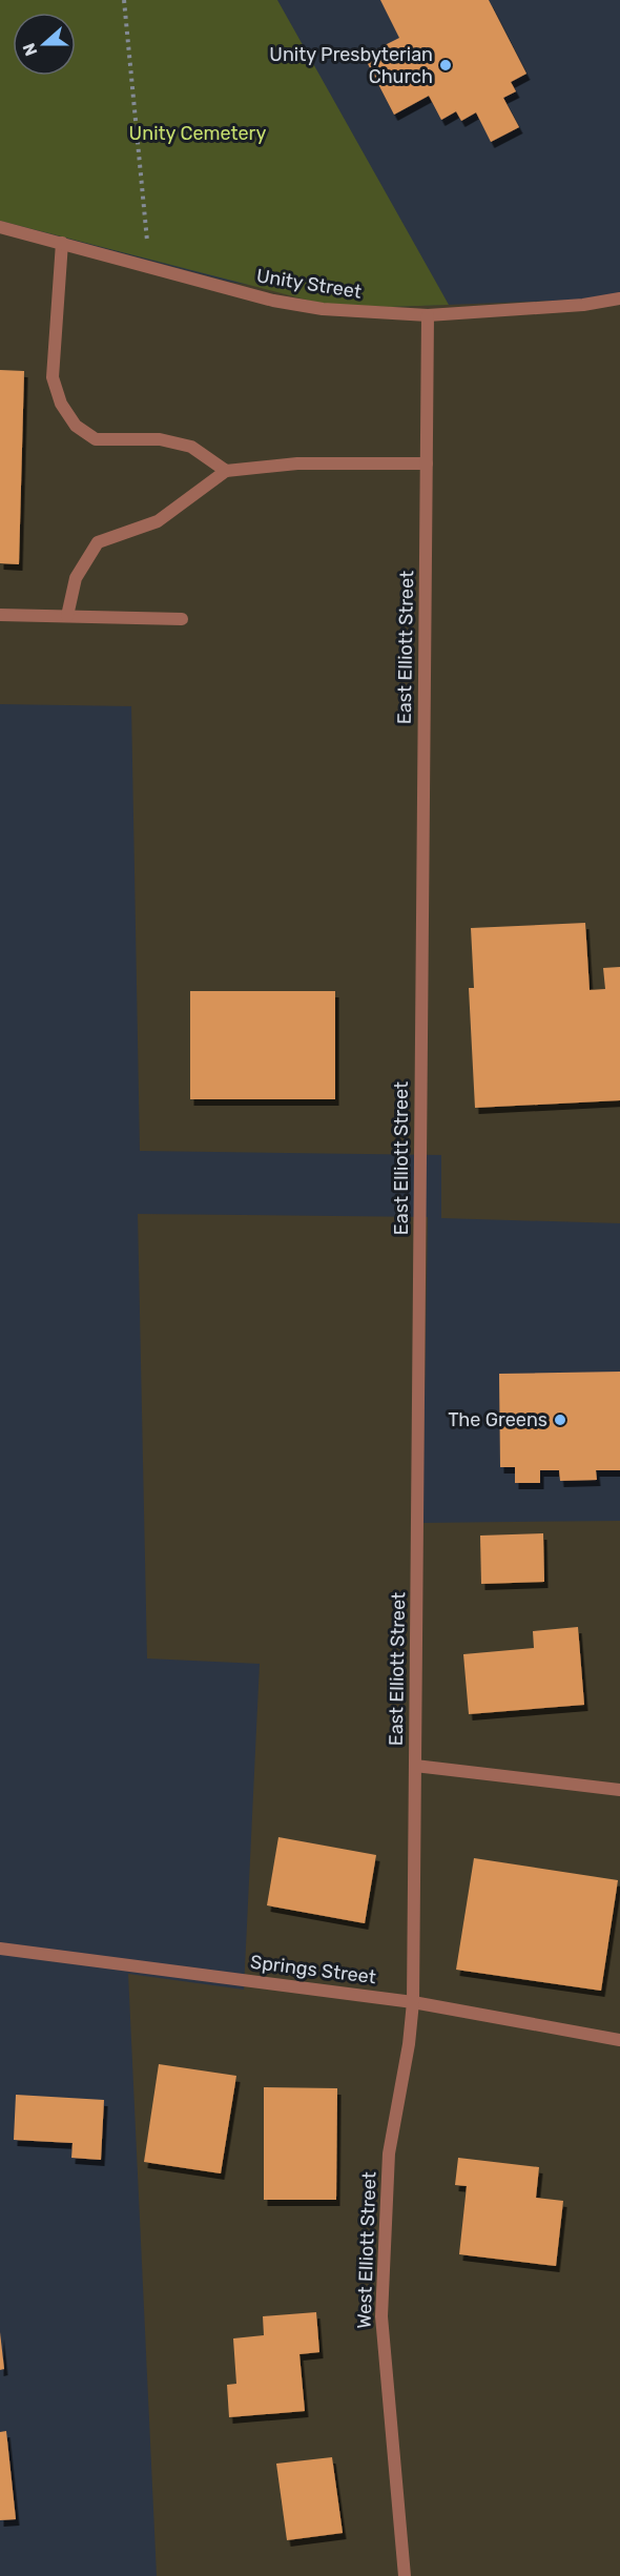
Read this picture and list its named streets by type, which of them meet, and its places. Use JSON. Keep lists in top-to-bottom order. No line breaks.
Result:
{"streets":{"street":["Unity Street","East Elliott Street","Springs Street","West Elliott Street"]},"crossings":[["Unity Street","East Elliott Street"],["East Elliott Street","Springs Street"],["East Elliott Street","West Elliott Street"],["Springs Street","West Elliott Street"]],"parks":["Unity Cemetery"],"places":["Unity Presbyterian Church","The Greens"],"north":"left"}
